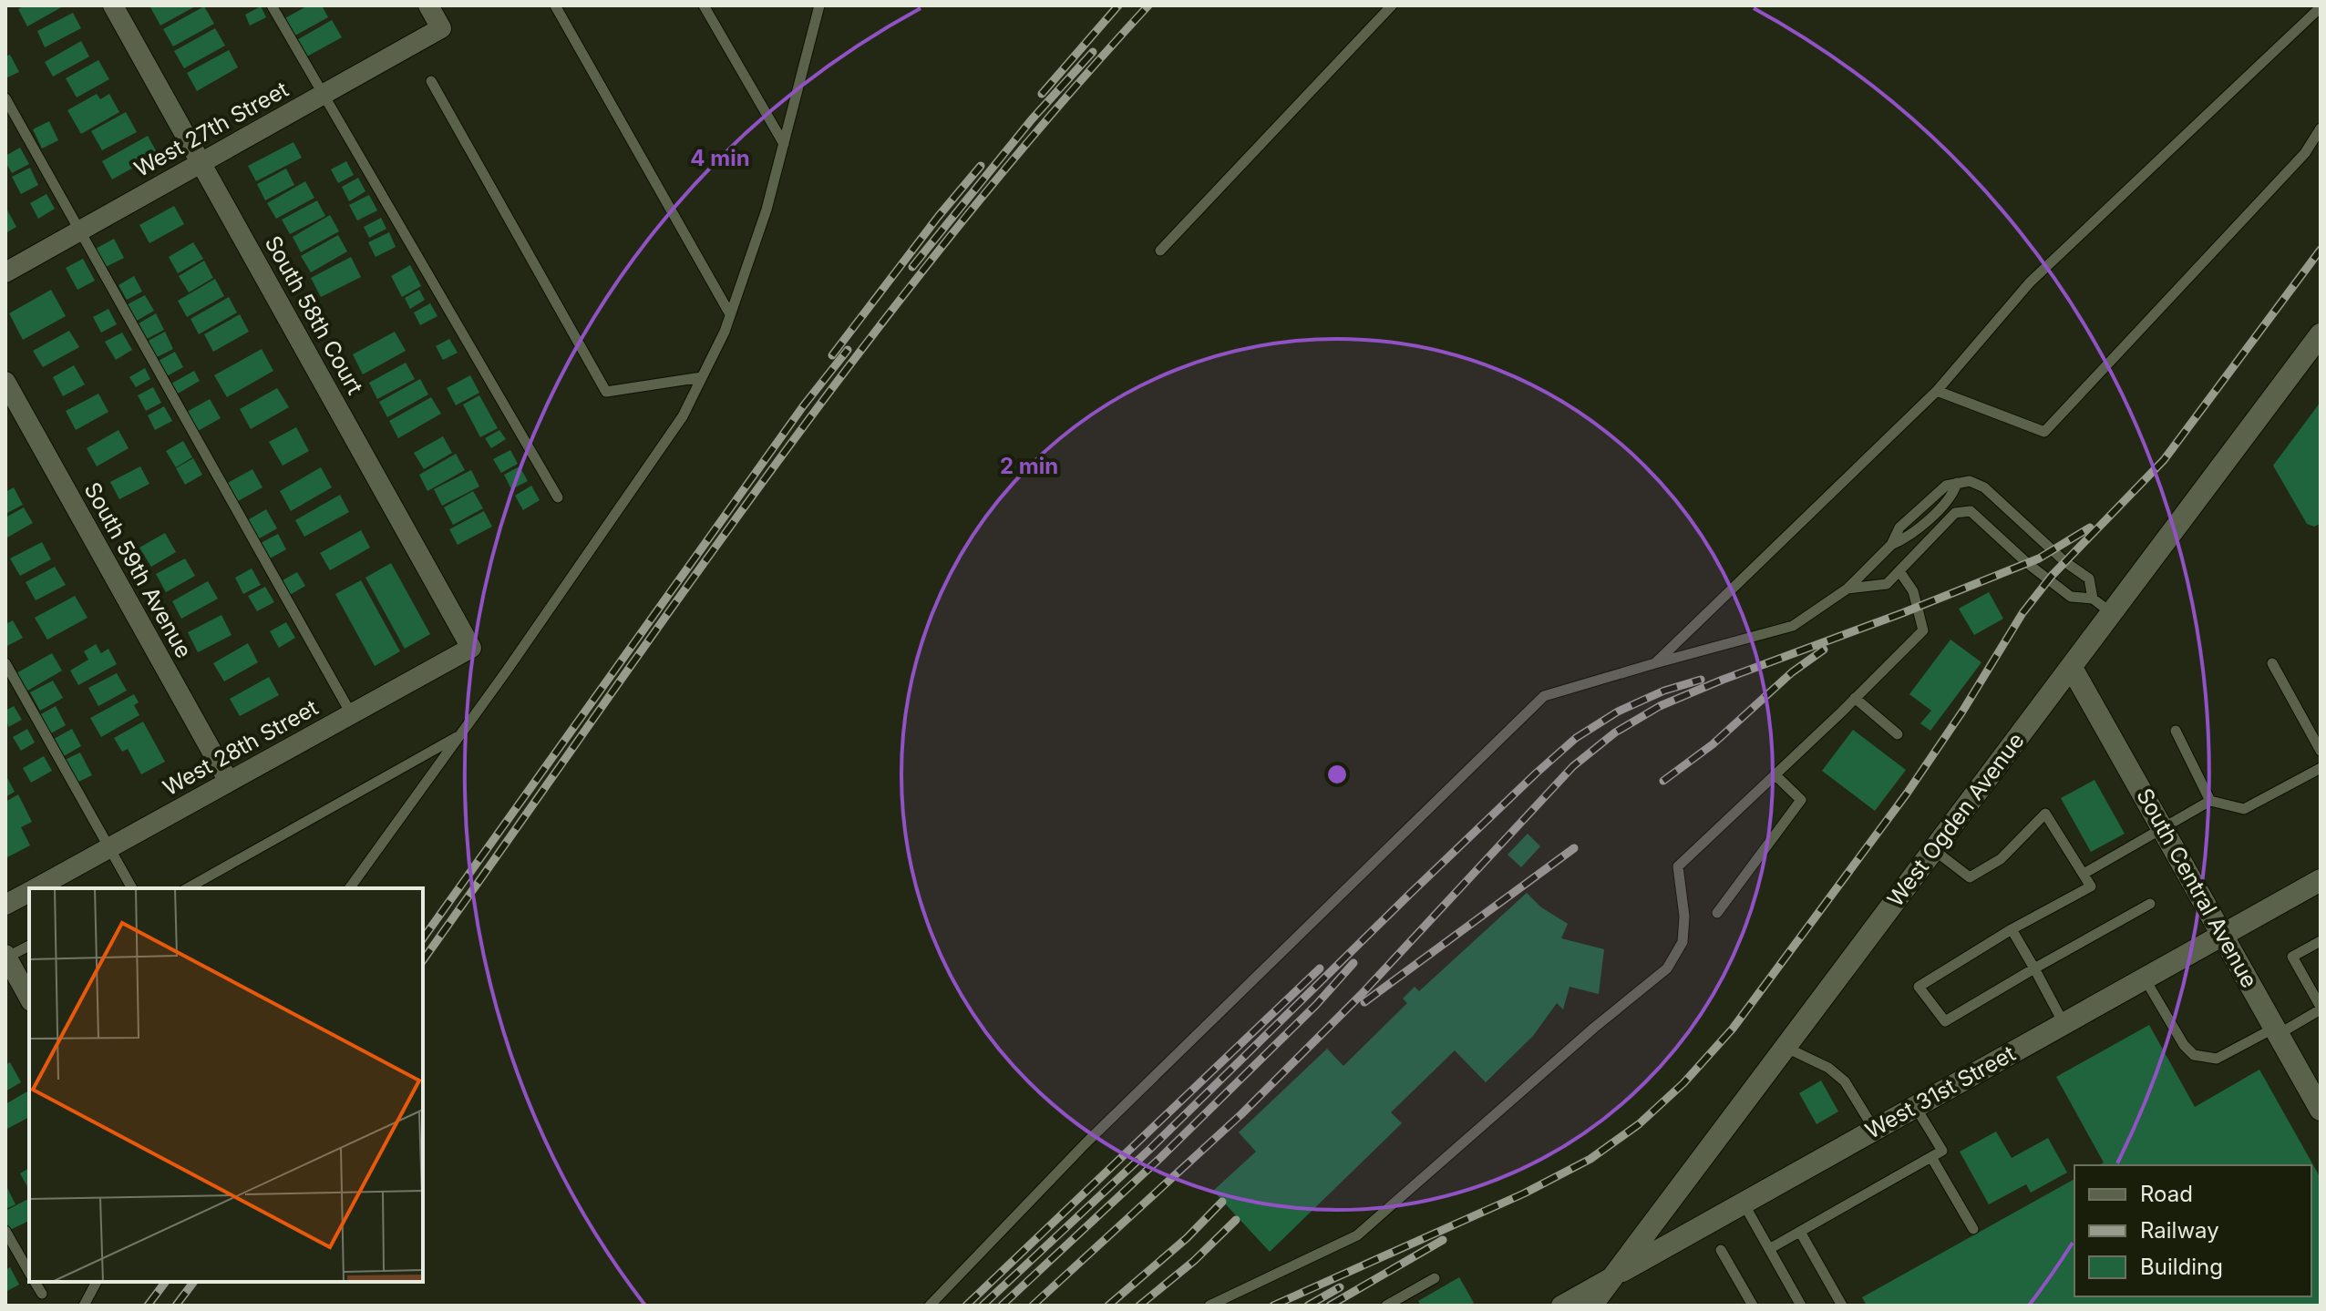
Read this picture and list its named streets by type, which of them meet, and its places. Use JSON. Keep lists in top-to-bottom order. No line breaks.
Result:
{"streets":{"main road":["West Ogden Avenue","South Central Avenue","West 31st Street"],"street":["West 27th Street","South 58th Court","South 59th Avenue","West 28th Street"]},"crossings":[["West 27th Street","South 58th Court"],["South 58th Court","West 28th Street"],["South 59th Avenue","West 28th Street"],["West Ogden Avenue","South Central Avenue"],["West Ogden Avenue","West 31st Street"],["South Central Avenue","West 31st Street"]],"legend":["Road","Railway","Building"],"rings":["4 min","2 min"]}
